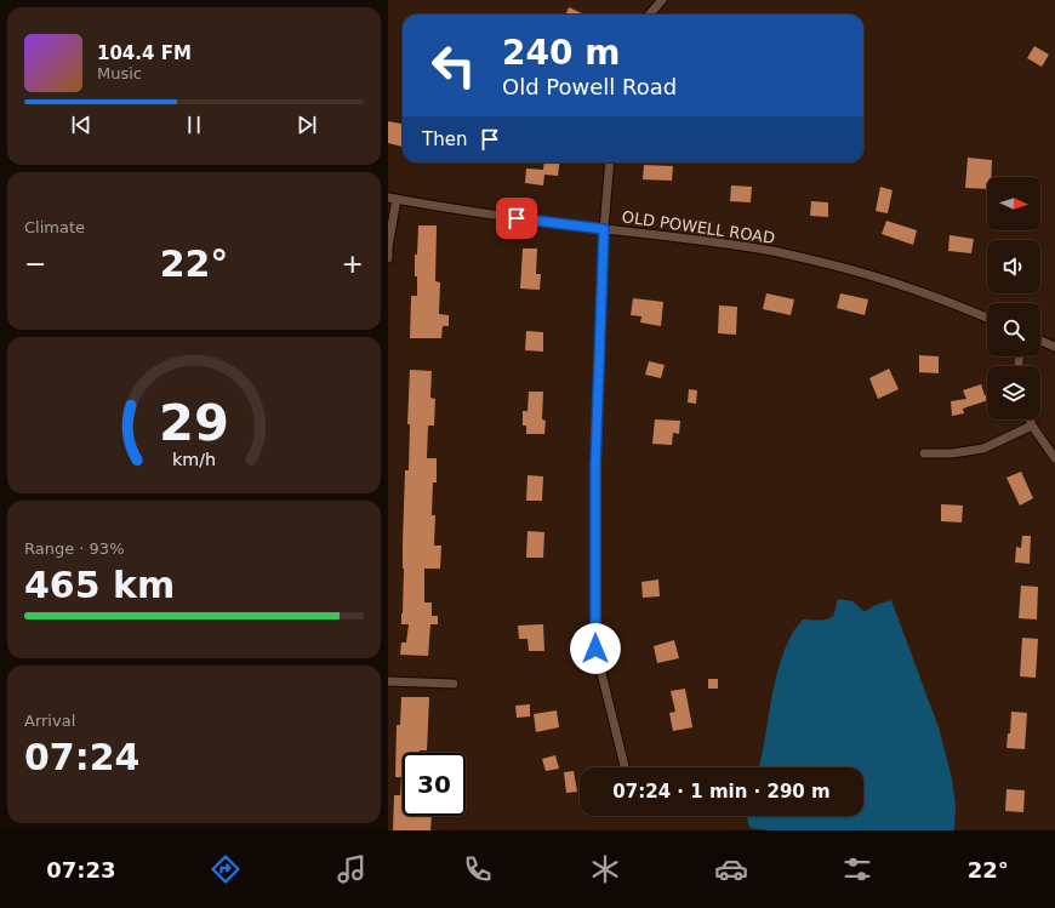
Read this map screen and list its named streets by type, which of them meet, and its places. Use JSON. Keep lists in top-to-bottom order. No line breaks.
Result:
{"streets":{"street":["OLD POWELL ROAD"]},"north":"right","page":{"turn":["240 m","Old Powell Road"],"song":["104.4 FM","Music"],"then":"Then","tile":["Climate",["Range · 93%","465 km"],["Arrival","07:24"]],"heat":["−","22°","+"],"limit":"30","trip":"07:24 · 1 min · 290 m","tabs":["07:23","22°"],"gauge":["29","km/h"]}}
